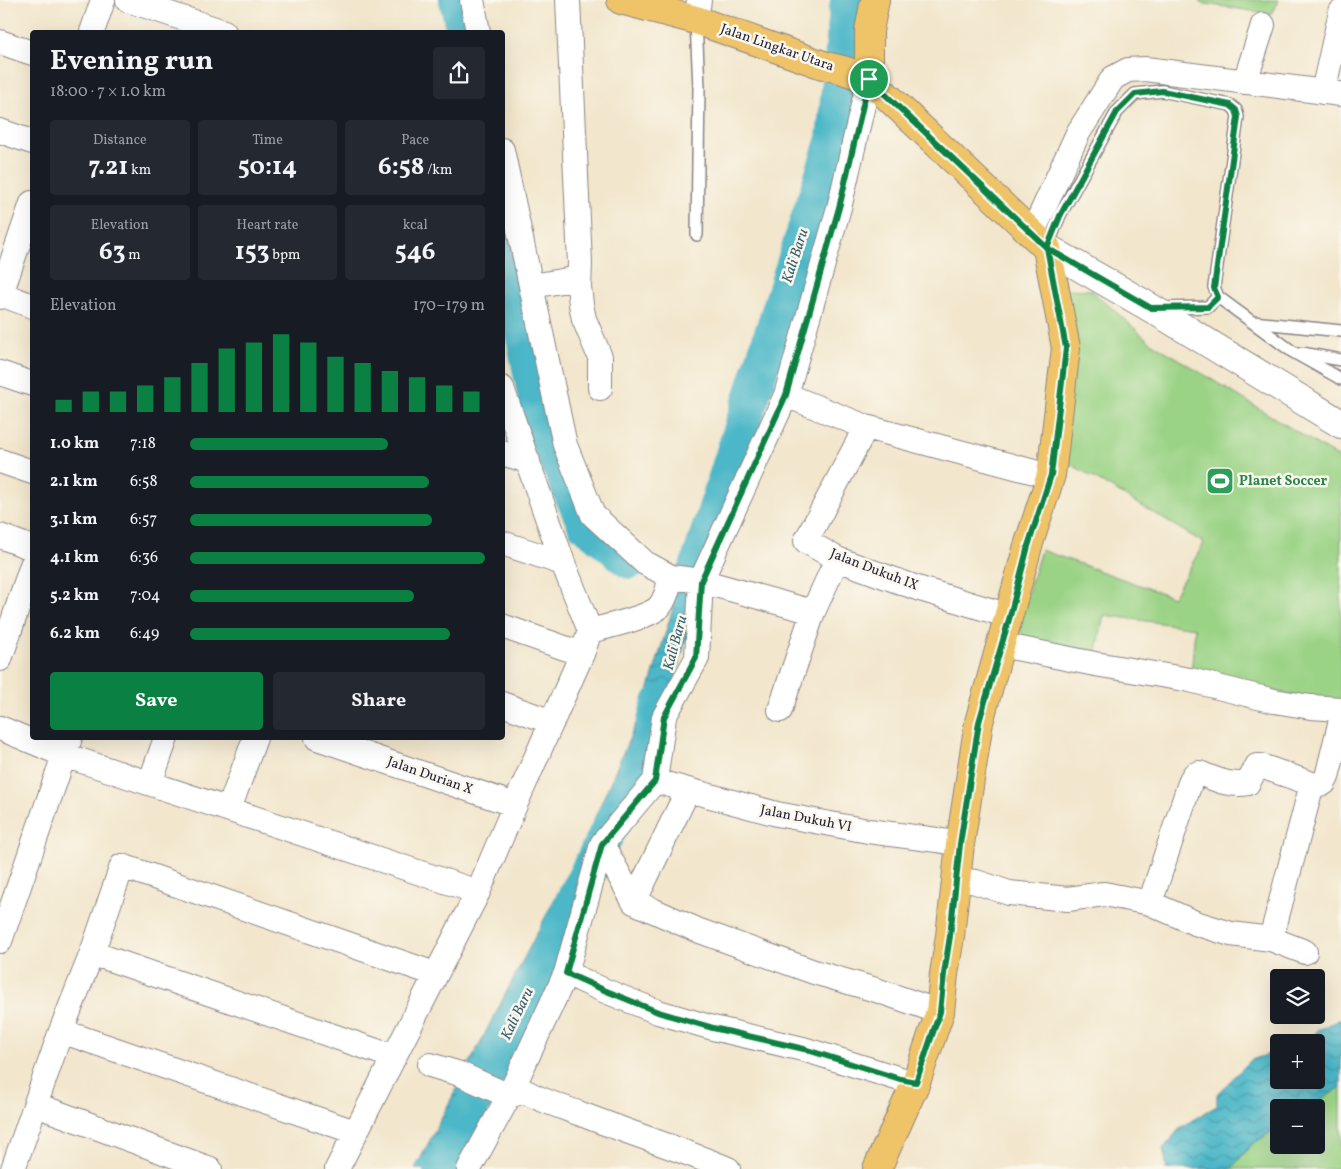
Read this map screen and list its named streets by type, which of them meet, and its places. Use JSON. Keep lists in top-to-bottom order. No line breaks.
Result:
{"streets":{"main road":["Jalan Lingkar Utara"],"street":["Jalan Dukuh IX","Jalan Durian X","Jalan Dukuh VI"]},"water":["Kali Baru"],"places":{"sports":["Planet Soccer"]},"page":{"heading":["Evening run","18:00 · 7 × 1.0 km"],"stats":[["Distance","7.21 km"],["Time","50:14"],["Pace","6:58 /km"],["Elevation","63 m"],["Heart rate","153 bpm"],["kcal","546"]],"chart":["Elevation","170–179 m"],"list":[{"name":"1.0 km","note":"7:18"},{"name":"2.1 km","note":"6:58"},{"name":"3.1 km","note":"6:57"},{"name":"4.1 km","note":"6:36"},{"name":"5.2 km","note":"7:04"},{"name":"6.2 km","note":"6:49"}],"buttons":["Save","Share"],"map_buttons":["+","−"]}}
